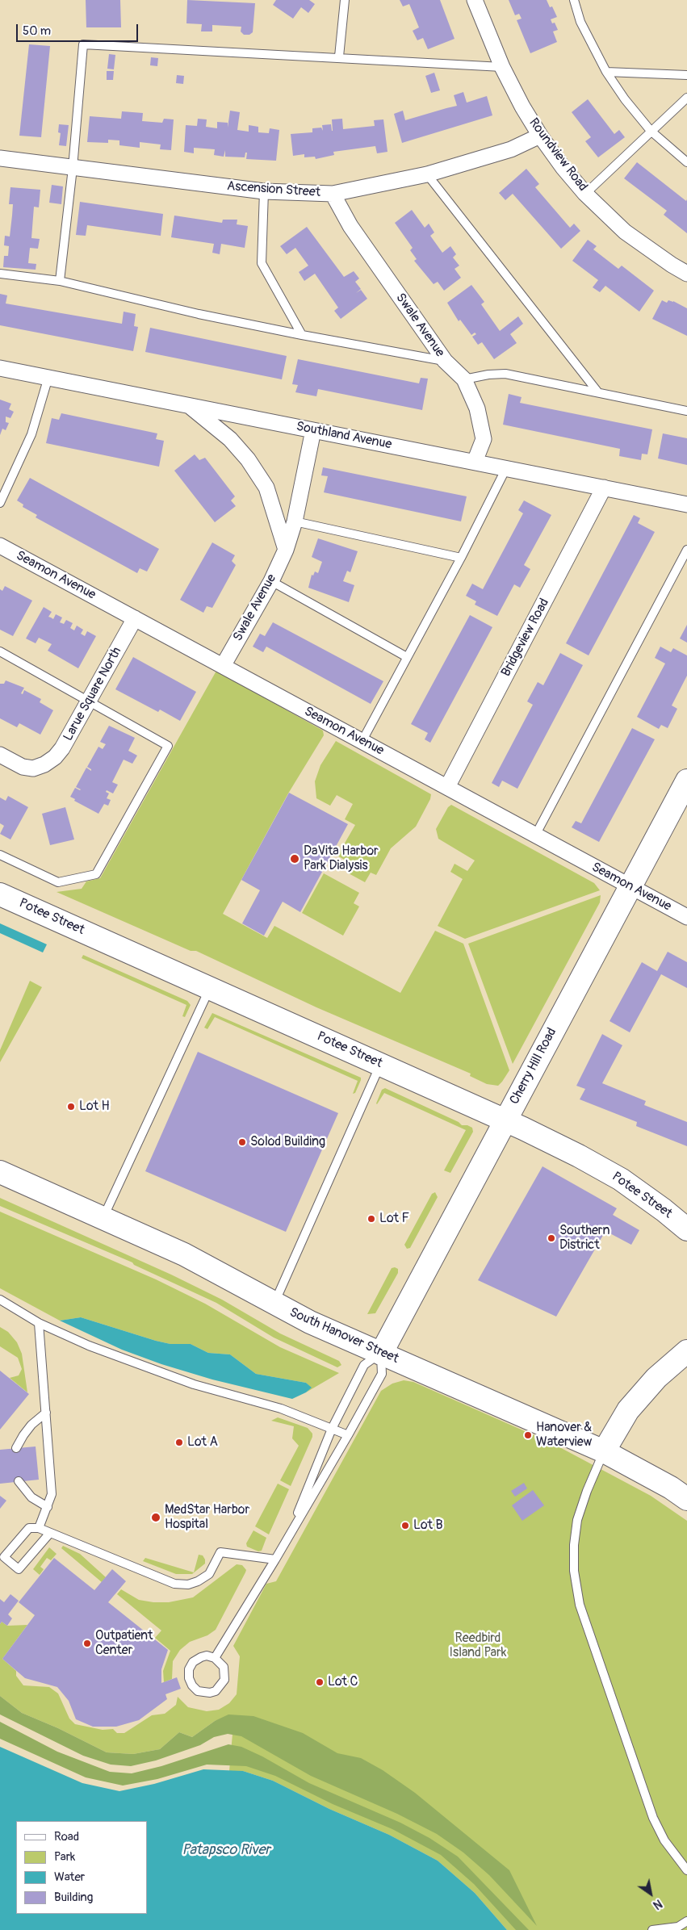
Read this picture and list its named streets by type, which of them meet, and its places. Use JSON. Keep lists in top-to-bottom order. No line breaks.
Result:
{"streets":{"main road":["Potee Street","Cherry Hill Road","South Hanover Street"],"street":["Roundview Road","Ascension Street","Swale Avenue","Southland Avenue","Seamon Avenue","Bridgeview Road","Larue Square North"]},"crossings":[["Roundview Road","Ascension Street"],["Ascension Street","Swale Avenue"],["Swale Avenue","Southland Avenue"],["Swale Avenue","Seamon Avenue"],["Southland Avenue","Bridgeview Road"],["Seamon Avenue","Bridgeview Road"],["Seamon Avenue","Larue Square North"],["Seamon Avenue","Cherry Hill Road"],["Potee Street","Cherry Hill Road"],["Cherry Hill Road","South Hanover Street"]],"water":["Patapsco River"],"parks":["Reedbird Island Park"],"places":["DaVita Harbor Park Dialysis","Lot H","Solod Building","Lot F","Southern District","Hanover & Waterview","Lot A","MedStar Harbor Hospital","Lot B","Outpatient Center","Lot C"],"legend":["Road","Park","Water","Building"],"scale_bar":"50 m","north":"bottom right"}
